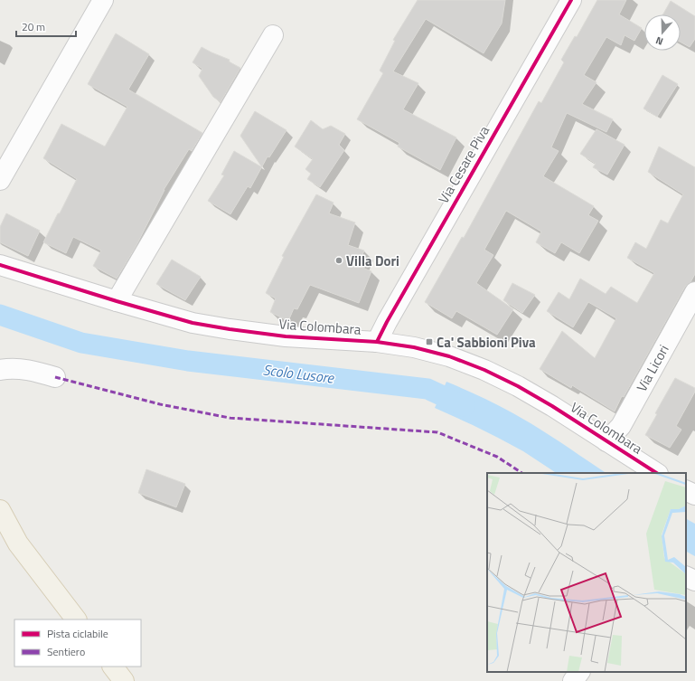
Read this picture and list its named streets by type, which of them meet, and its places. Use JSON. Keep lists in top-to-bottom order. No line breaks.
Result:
{"streets":{"street":["Via Cesare Piva","Via Colombara","Via Licori"]},"crossings":[["Via Cesare Piva","Via Colombara"],["Via Colombara","Via Licori"]],"water":["Scolo Lusore"],"places":{"other":["Villa Dori"],"transit":["Ca' Sabbioni Piva"]},"legend":["Pista ciclabile","Sentiero"],"scale_bar":"20 m","north":"bottom"}
